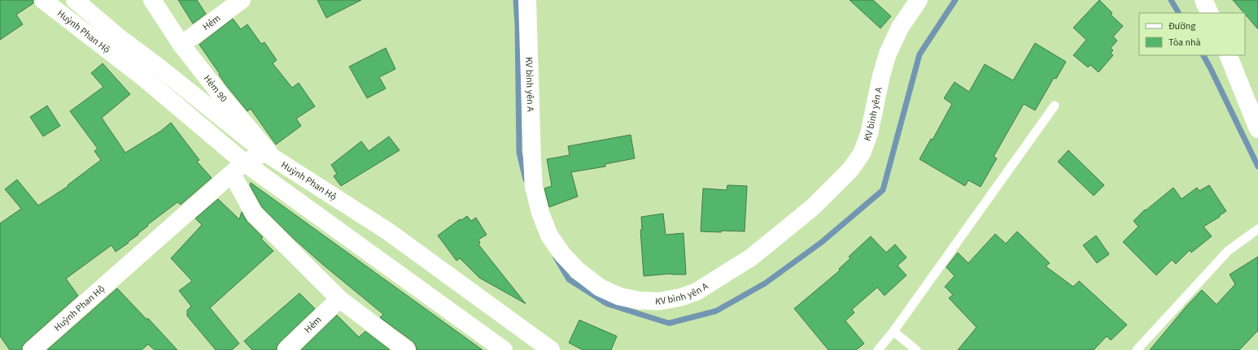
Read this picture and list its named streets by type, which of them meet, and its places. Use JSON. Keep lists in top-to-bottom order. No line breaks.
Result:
{"streets":{"street":["Hẻm","Huỳnh Phan Hộ","KV bình yên A","Hẻm 90"]},"crossings":[["Hẻm","Hẻm 90"],["Huỳnh Phan Hộ","Hẻm 90"]],"legend":["Đường","Tòa nhà"]}
